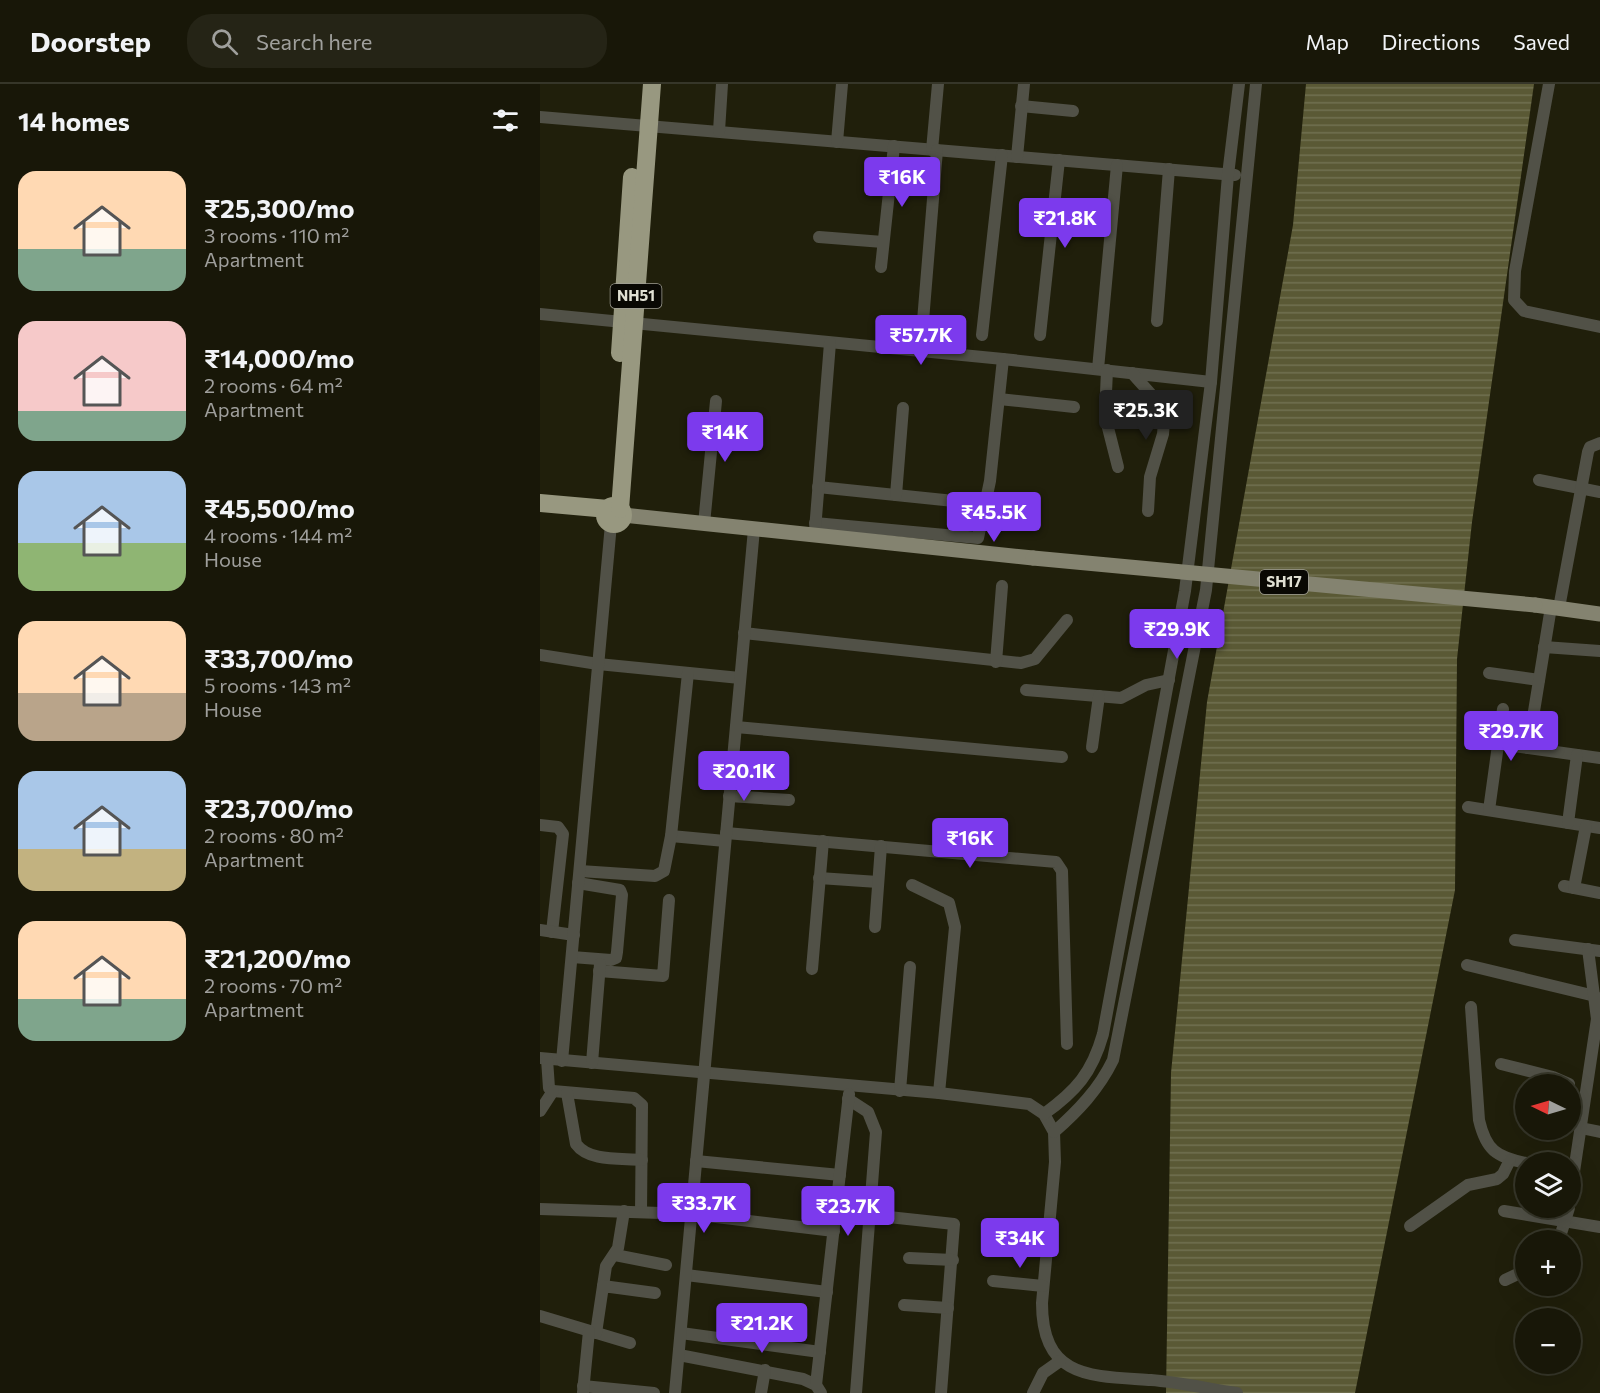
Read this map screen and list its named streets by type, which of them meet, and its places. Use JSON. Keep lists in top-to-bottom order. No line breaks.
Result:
{"streets":{"highway":["NH51"],"main road":["SH17"]},"crossings":[["NH51","SH17"]],"north":"left","page":{"header":"Doorstep","search":"Search here","nav":["Map","Directions","Saved"],"heading":"14 homes","list":[{"name":"₹25,300/mo","note":"3 rooms · 110 m² · Apartment"},{"name":"₹14,000/mo","note":"2 rooms · 64 m² · Apartment"},{"name":"₹45,500/mo","note":"4 rooms · 144 m² · House"},{"name":"₹33,700/mo","note":"5 rooms · 143 m² · House"},{"name":"₹23,700/mo","note":"2 rooms · 80 m² · Apartment"},{"name":"₹21,200/mo","note":"2 rooms · 70 m² · Apartment"}],"price":["₹16K","₹21.8K","₹57.7K","₹25.3K","₹14K","₹45.5K","₹29.9K","₹29.7K","₹20.1K","₹16K","₹33.7K","₹23.7K","₹34K","₹21.2K"],"map_buttons":["+","−"]}}
